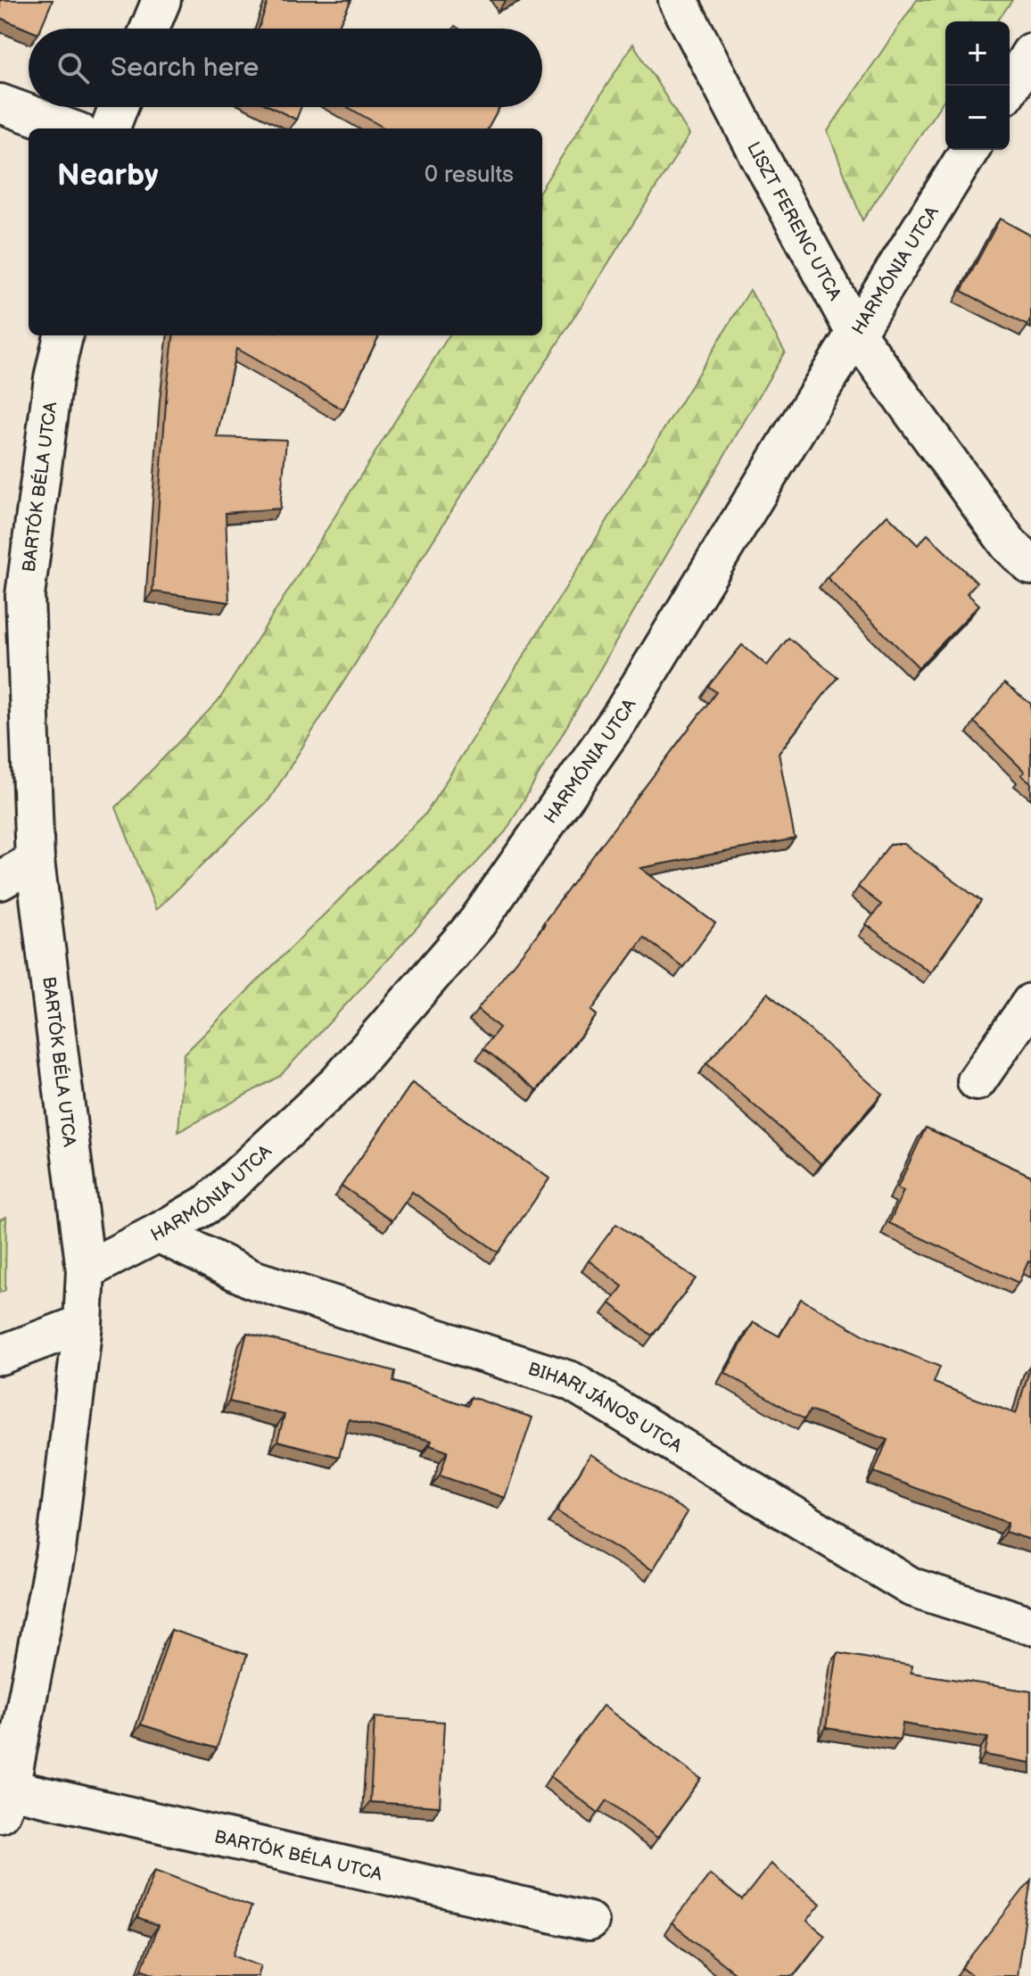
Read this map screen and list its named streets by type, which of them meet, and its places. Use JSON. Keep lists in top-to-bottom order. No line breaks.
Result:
{"streets":{"street":["LISZT FERENC UTCA","HARMÓNIA UTCA","BARTÓK BÉLA UTCA","BIHARI JÁNOS UTCA"]},"crossings":[["LISZT FERENC UTCA","HARMÓNIA UTCA"],["HARMÓNIA UTCA","BARTÓK BÉLA UTCA"],["HARMÓNIA UTCA","BIHARI JÁNOS UTCA"]],"page":{"map_buttons":["+","−"],"search":"Search here","heading":["Nearby","0 results"]}}
